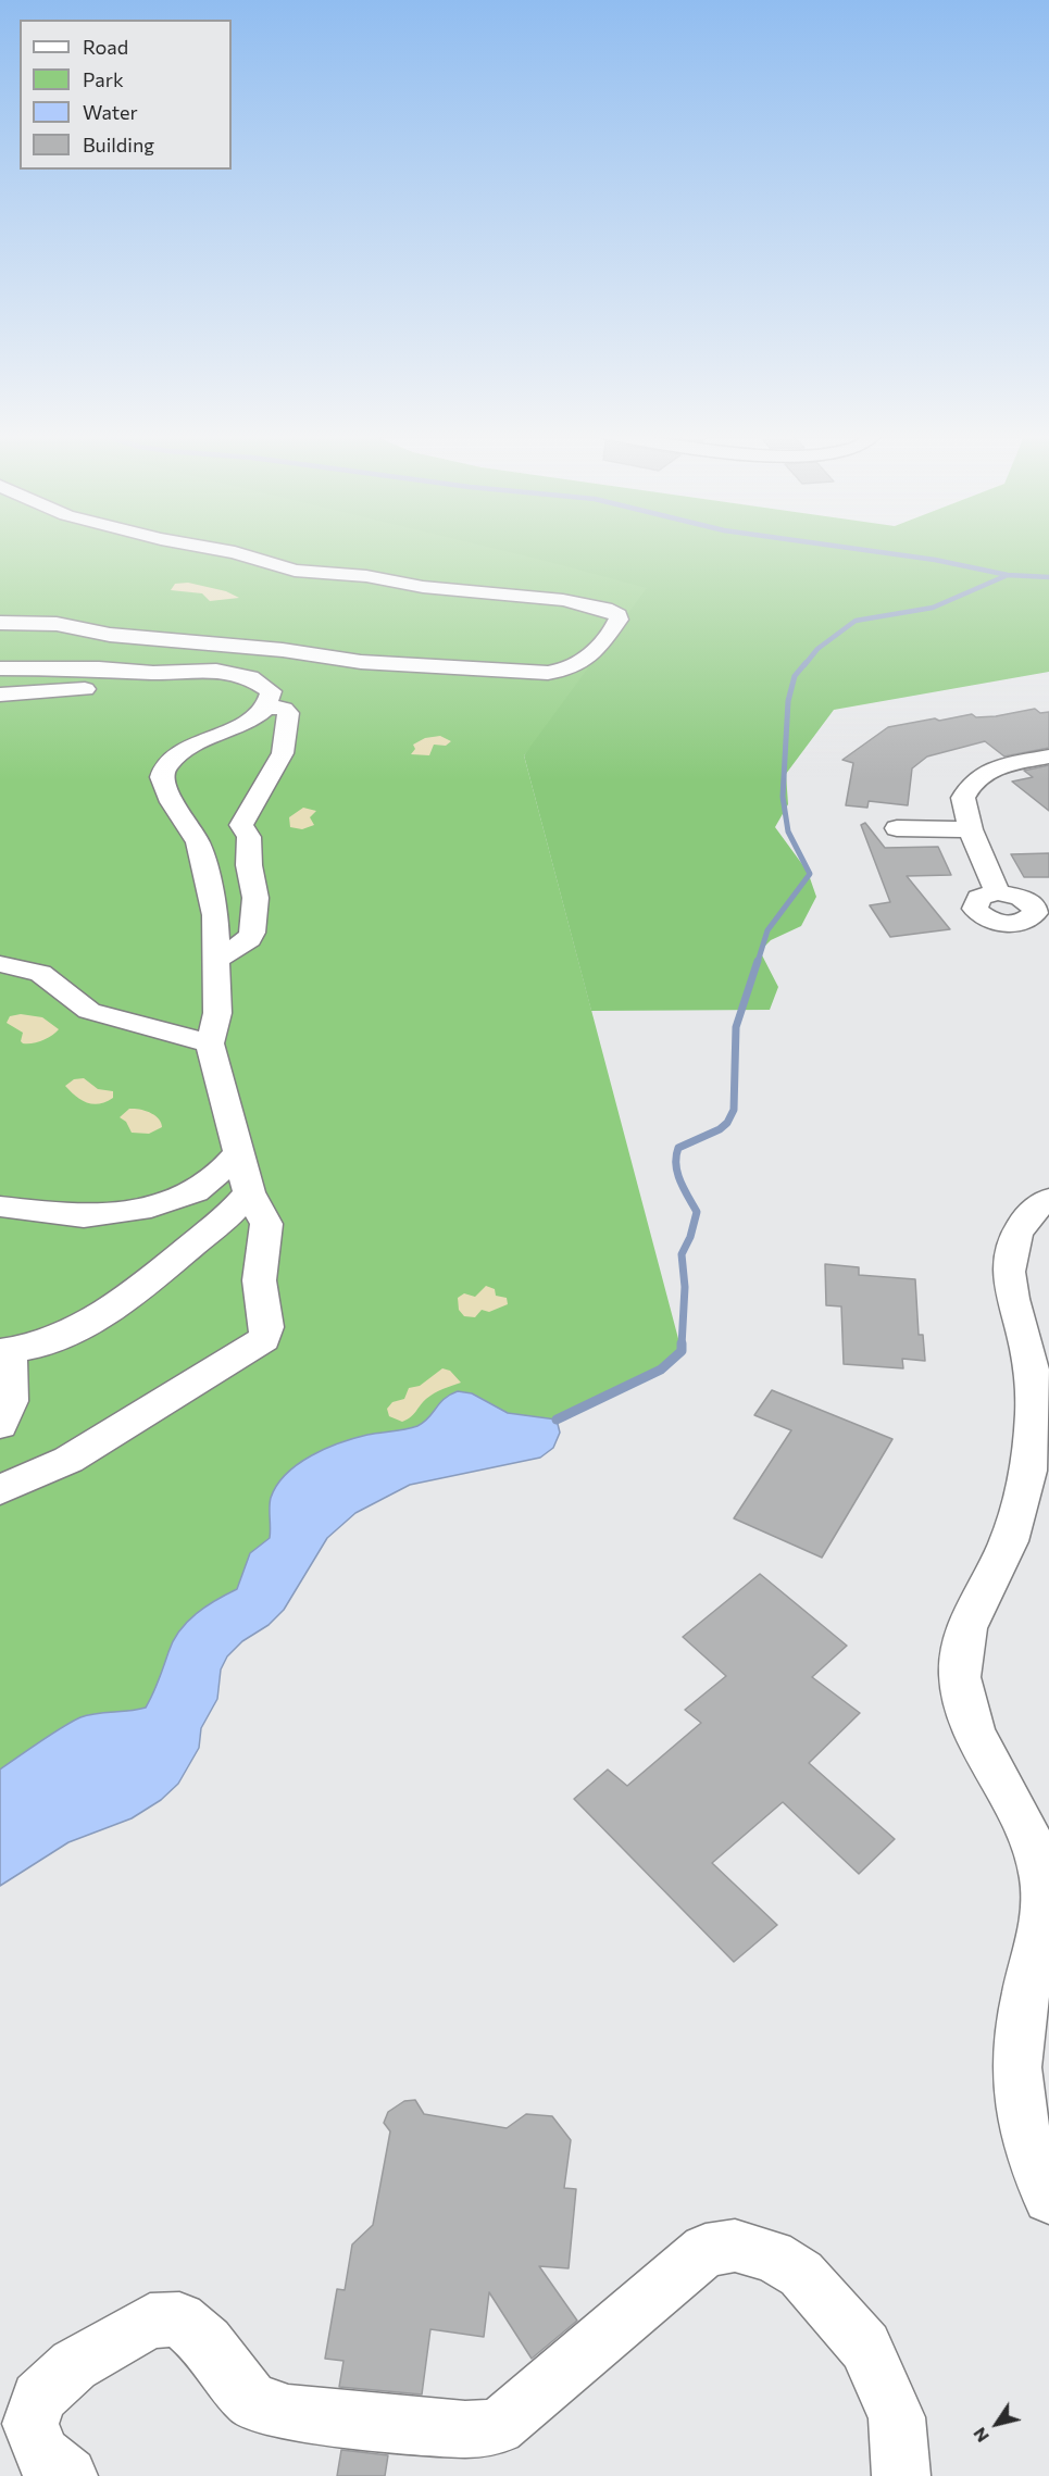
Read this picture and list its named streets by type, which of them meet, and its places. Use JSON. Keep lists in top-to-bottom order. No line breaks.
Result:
{"legend":["Road","Park","Water","Building"],"north":"bottom left"}
